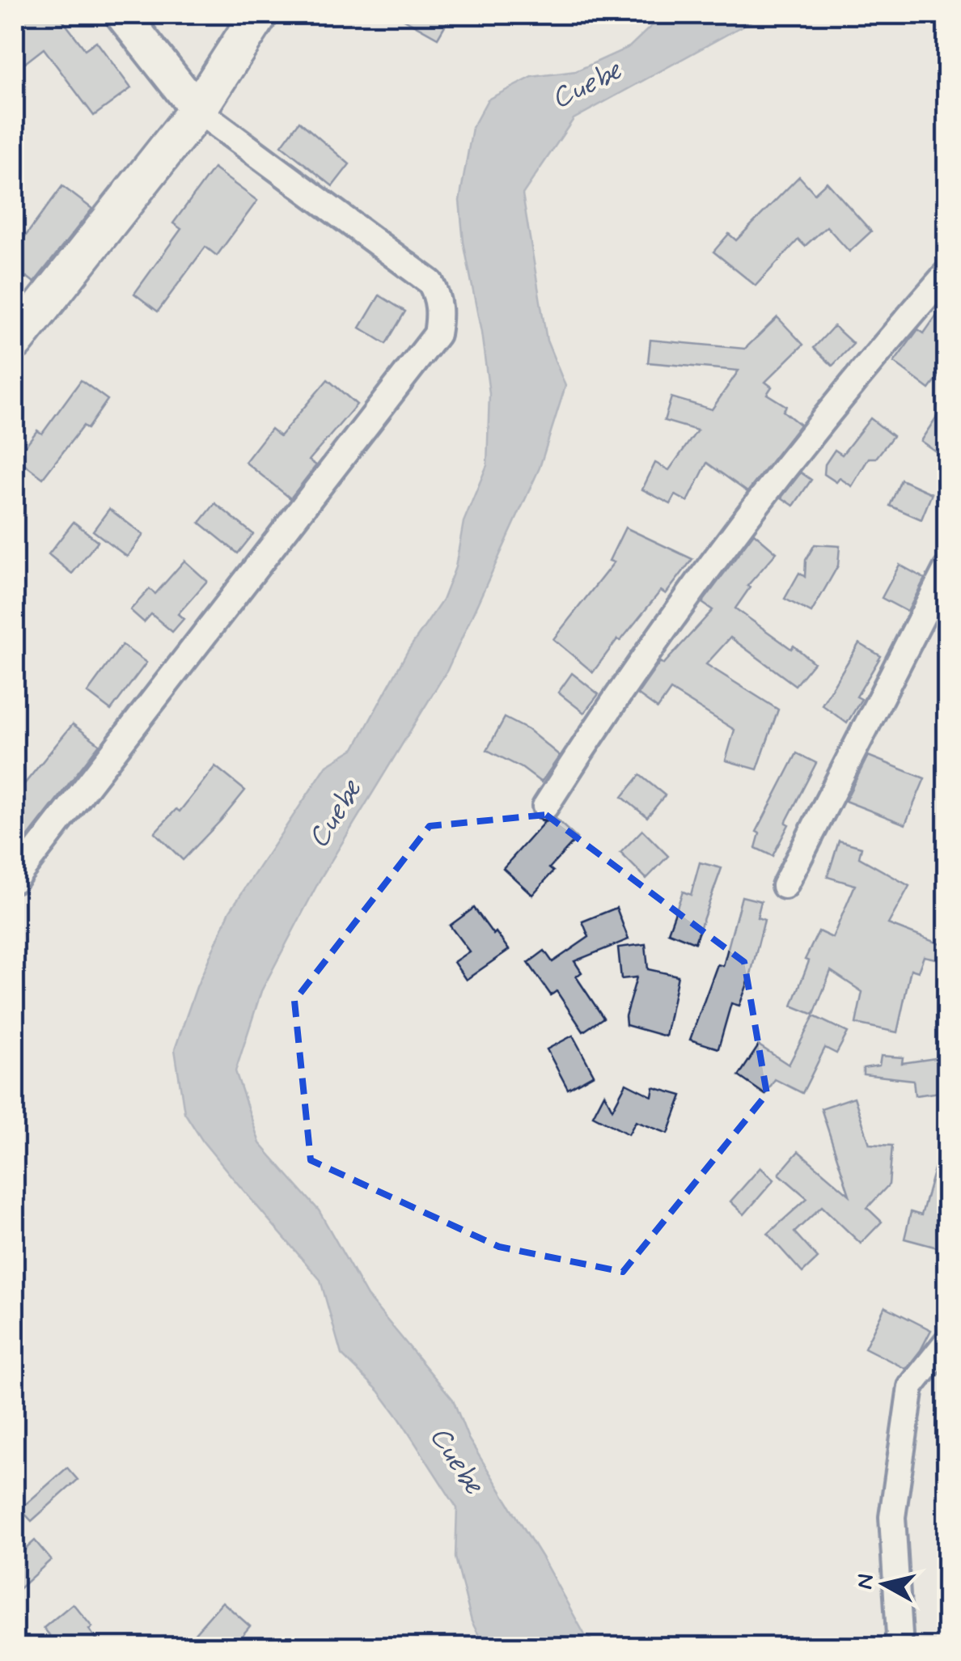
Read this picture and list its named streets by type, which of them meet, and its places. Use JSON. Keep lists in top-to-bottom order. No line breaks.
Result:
{"water":["Cuebe"],"north":"left"}
